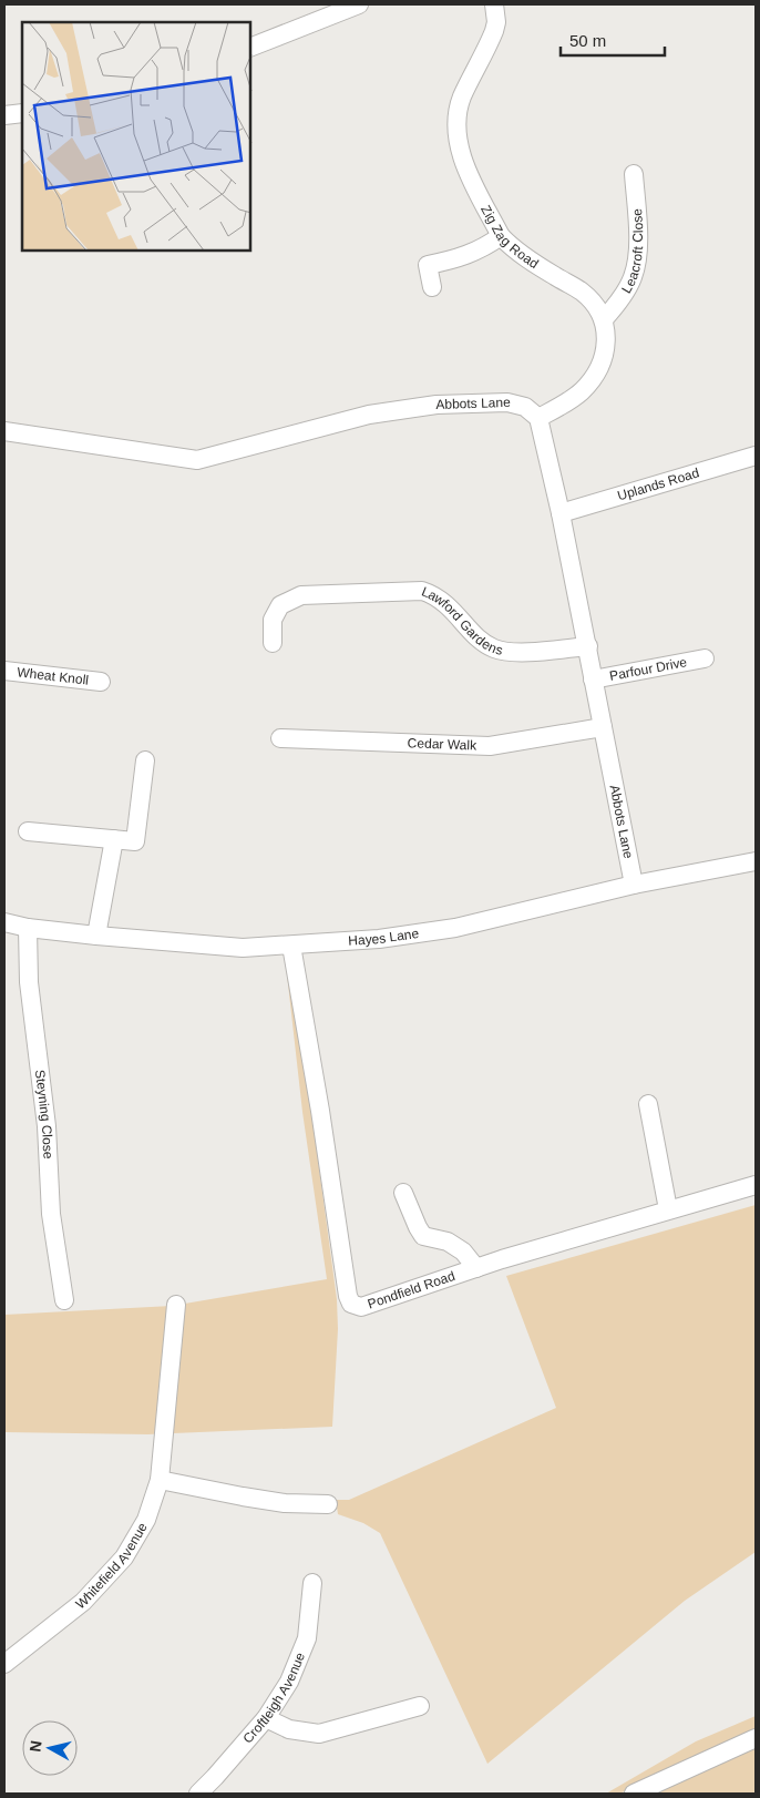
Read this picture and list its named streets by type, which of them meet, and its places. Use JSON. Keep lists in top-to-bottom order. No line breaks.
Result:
{"streets":{"street":["Zig Zag Road","Leacroft Close","Abbots Lane","Uplands Road","Lawford Gardens","Parfour Drive","Wheat Knoll","Cedar Walk","Hayes Lane","Steyning Close","Pondfield Road","Whitefield Avenue","Croftleigh Avenue"]},"crossings":[["Zig Zag Road","Leacroft Close"],["Abbots Lane","Uplands Road"],["Abbots Lane","Lawford Gardens"],["Abbots Lane","Parfour Drive"],["Abbots Lane","Cedar Walk"],["Abbots Lane","Hayes Lane"],["Hayes Lane","Steyning Close"],["Hayes Lane","Pondfield Road"]],"scale_bar":"50 m","north":"left"}
